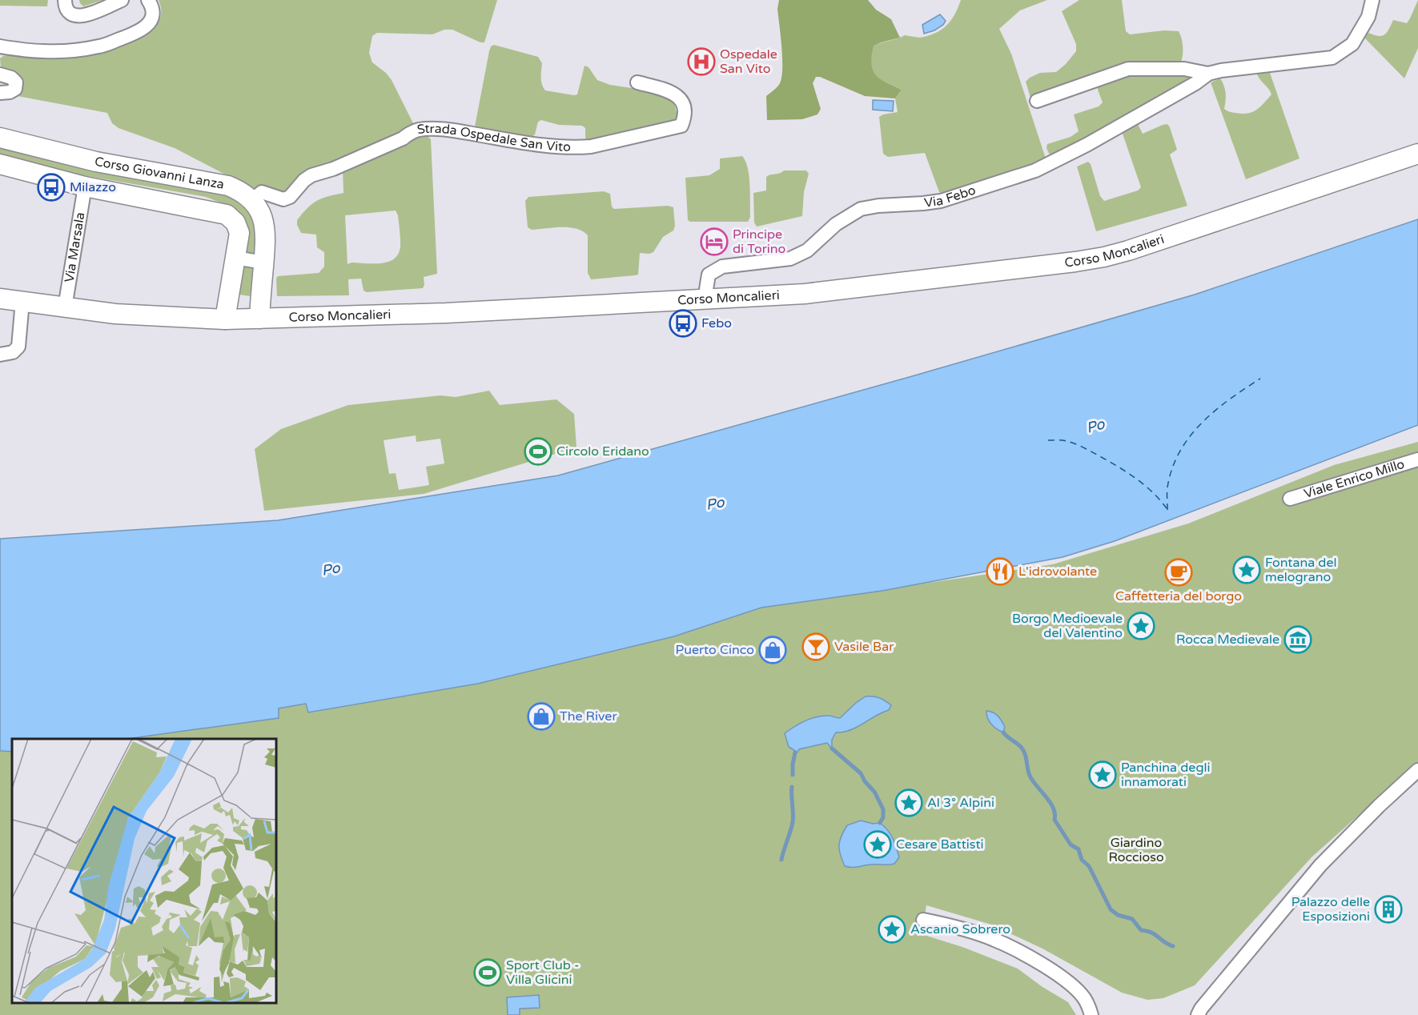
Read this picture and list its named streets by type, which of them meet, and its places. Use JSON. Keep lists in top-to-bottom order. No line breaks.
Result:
{"streets":{"main road":["Corso Giovanni Lanza","Corso Moncalieri"],"street":["Strada Ospedale San Vito","Via Febo","Via Marsala","Viale Enrico Millo"]},"crossings":[["Strada Ospedale San Vito","Corso Giovanni Lanza"],["Corso Giovanni Lanza","Via Marsala"],["Corso Giovanni Lanza","Corso Moncalieri"],["Via Febo","Corso Moncalieri"],["Via Marsala","Corso Moncalieri"]],"water":["Po"],"parks":["Giardino Roccioso"],"places":{"hospital":["Ospedale San Vito"],"bus stop":["Milazzo","Febo"],"hotel":["Principe di Torino"],"sports":["Circolo Eridano","Sport Club - Villa Glicini"],"place":["Fontana del melograno","Borgo Medioevale del Valentino","Panchina degli innamorati","Al 3° Alpini","Cesare Battisti","Ascanio Sobrero"],"restaurant":["L'idrovolante"],"cafe":["Caffetteria del borgo"],"museum":["Rocca Medievale"],"bar":["Vasile Bar"],"shop":["Puerto Cinco","The River"],"building":["Palazzo delle Esposizioni"]}}
